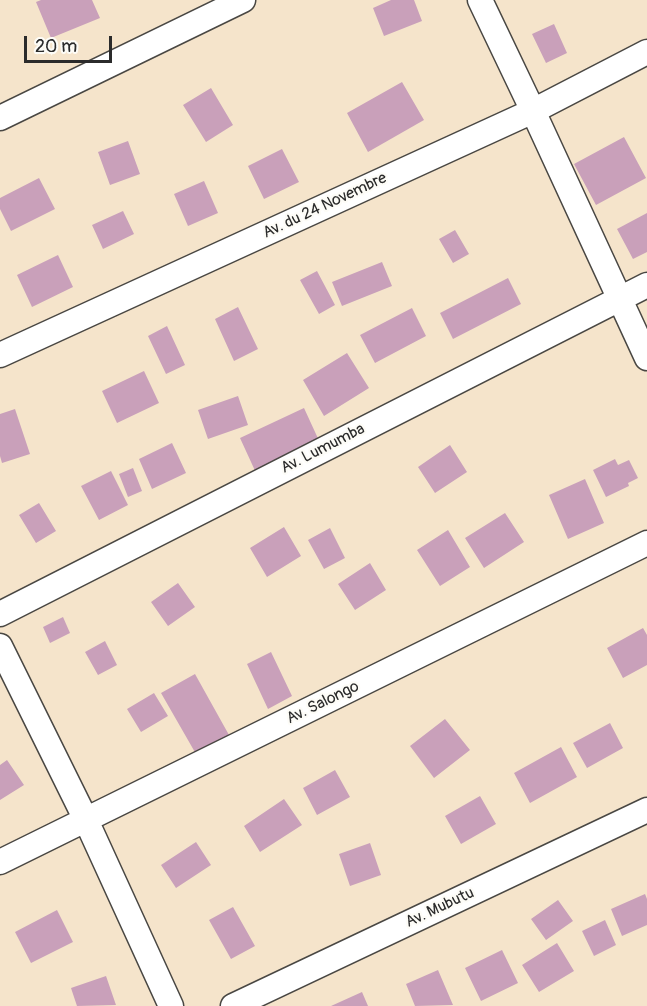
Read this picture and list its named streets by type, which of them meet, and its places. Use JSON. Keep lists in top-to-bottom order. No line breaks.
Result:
{"streets":{"street":["Av. du 24 Novembre","Av. Lumumba","Av. Salongo","Av. Mubutu"]},"scale_bar":"20 m"}
